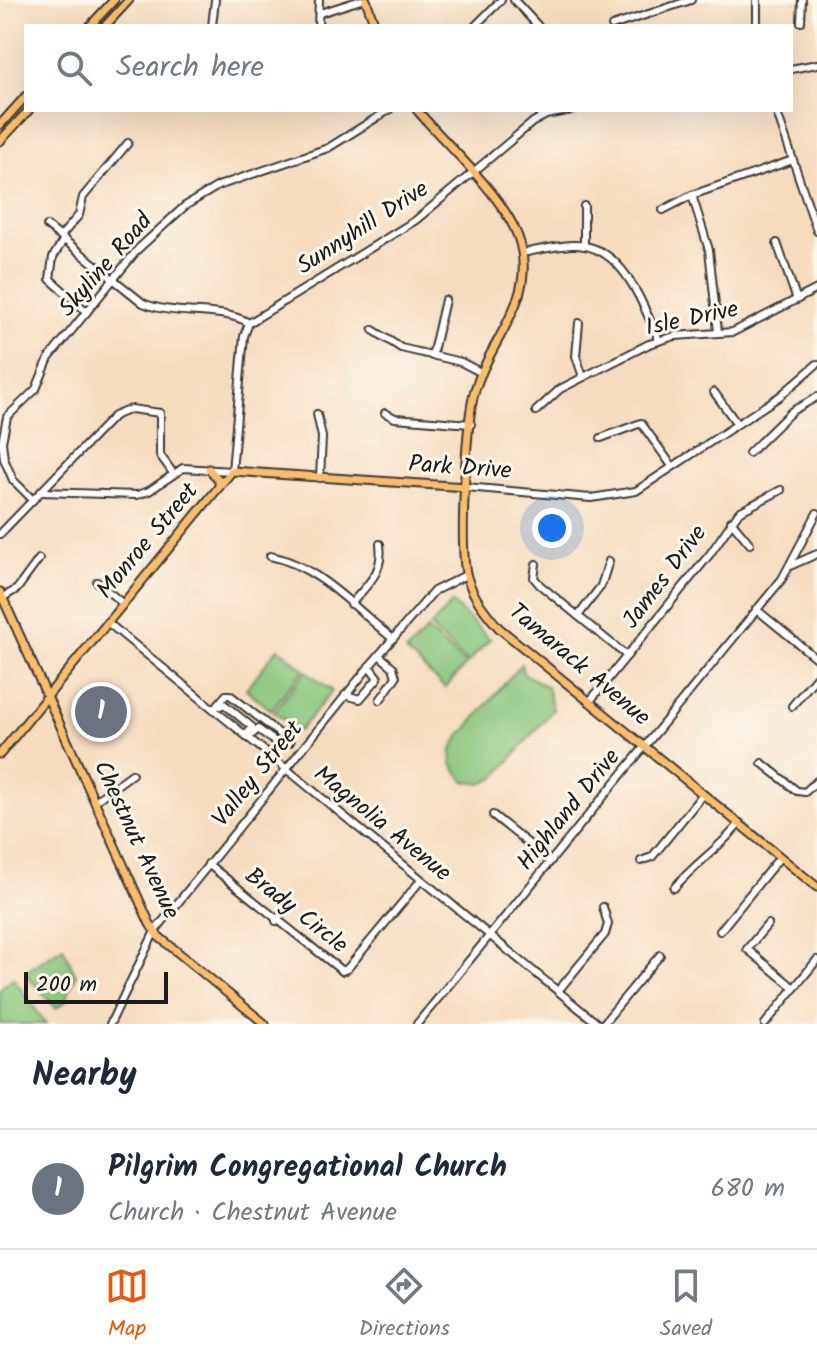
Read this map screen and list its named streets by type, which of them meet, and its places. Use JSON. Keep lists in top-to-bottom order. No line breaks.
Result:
{"streets":{"main road":["Park Drive","Monroe Street","Tamarack Avenue","Chestnut Avenue"],"street":["Sunnyhill Drive","Skyline Road","Isle Drive","James Drive","Valley Street","Highland Drive","Magnolia Avenue","Brady Circle"]},"crossings":[["Sunnyhill Drive","Tamarack Avenue"],["Park Drive","Monroe Street"],["Park Drive","Tamarack Avenue"],["Monroe Street","Magnolia Avenue"],["Monroe Street","Chestnut Avenue"],["James Drive","Tamarack Avenue"],["Tamarack Avenue","Valley Street"],["Tamarack Avenue","Highland Drive"],["Valley Street","Magnolia Avenue"],["Valley Street","Chestnut Avenue"],["Valley Street","Brady Circle"],["Highland Drive","Magnolia Avenue"],["Magnolia Avenue","Brady Circle"]],"scale_bar":"200 m","page":{"search":"Search here","pins":"1","scale":"200 m","heading":"Nearby","list":[{"mark":"1","name":"Pilgrim Congregational Church","note":"Church · Chestnut Avenue","value":"680 m"}],"nav":["Map","Directions","Saved"]}}
